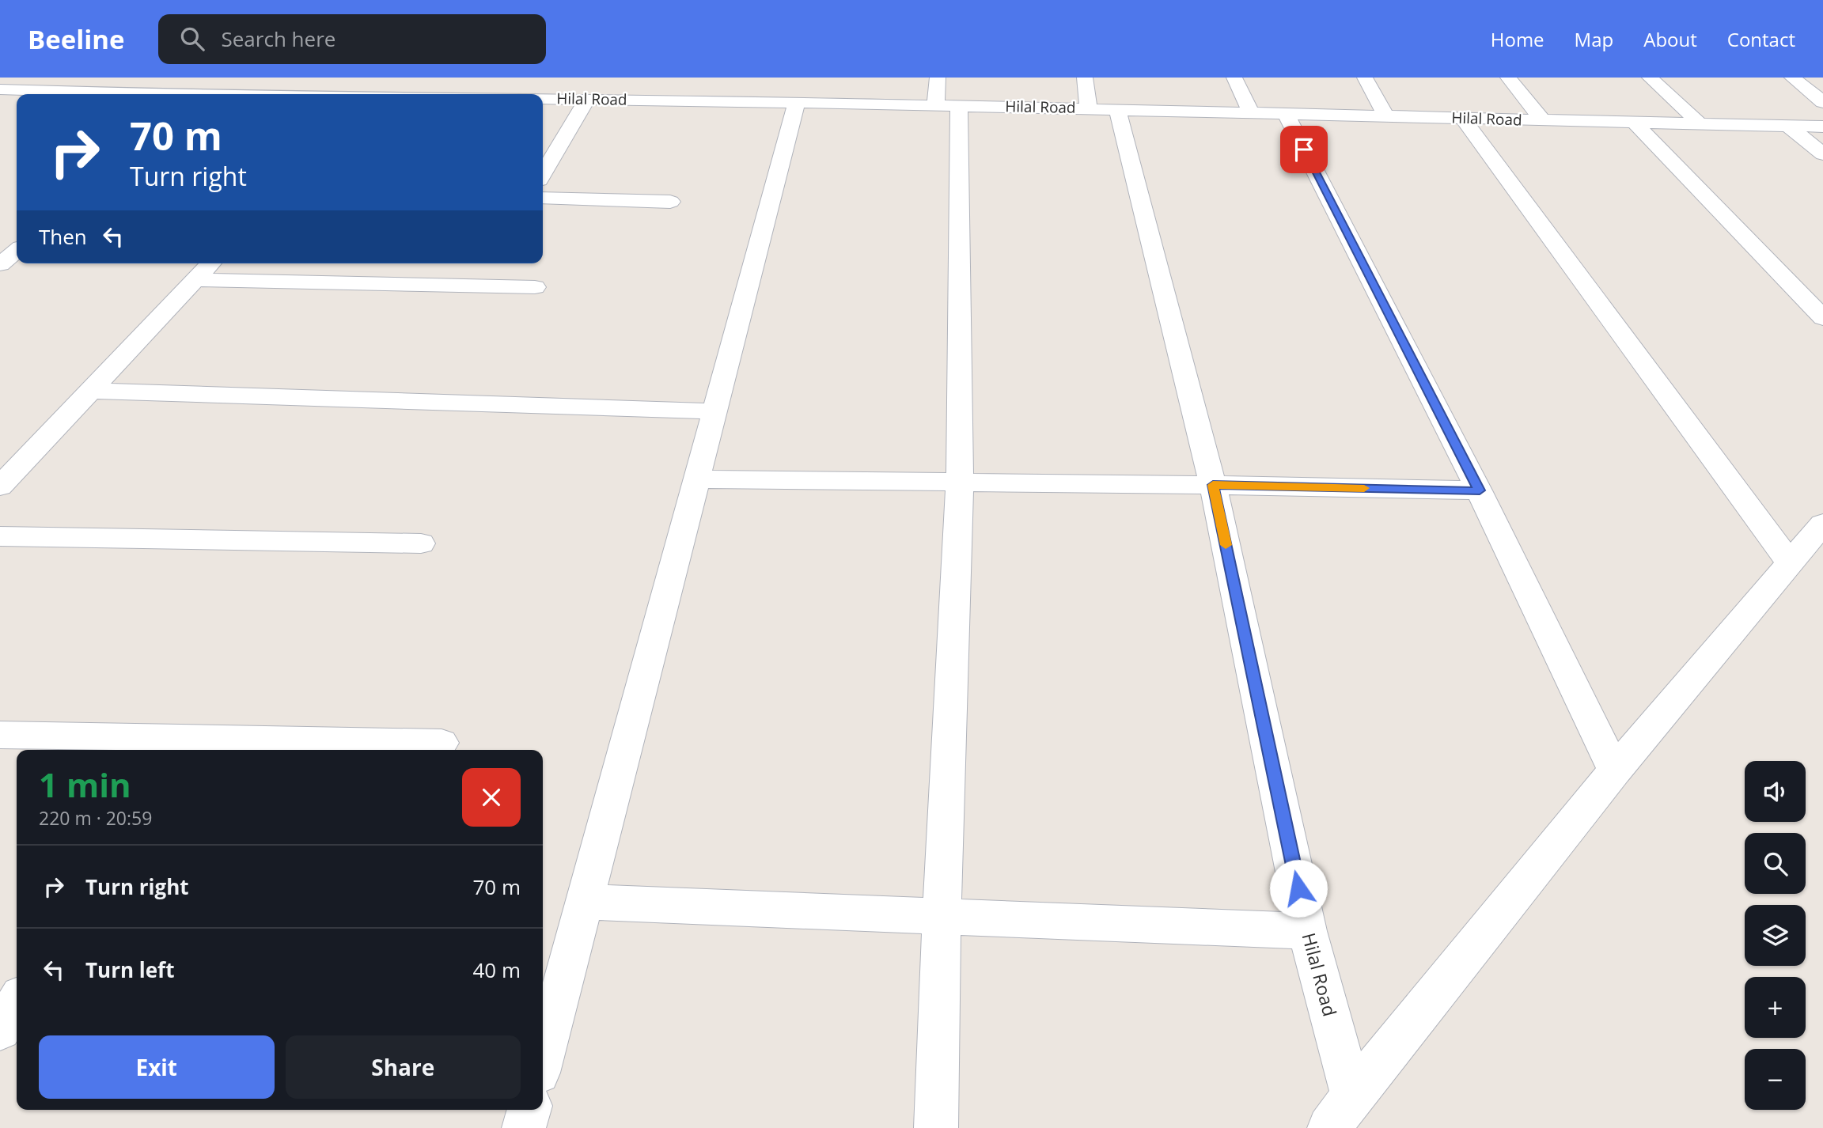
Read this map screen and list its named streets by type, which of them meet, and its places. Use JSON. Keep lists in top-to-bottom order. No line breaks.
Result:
{"streets":{"street":["Hilal Road"]},"page":{"header":"Beeline","search":"Search here","nav":["Home","Map","About","Contact"],"turn":["70 m","Turn right"],"then":"Then","heading":["1 min","220 m · 20:59"],"map_buttons":["+","−"],"list":[{"name":"Turn right","value":"70 m"},{"name":"Turn left","value":"40 m"}],"buttons":["Exit","Share"]}}
